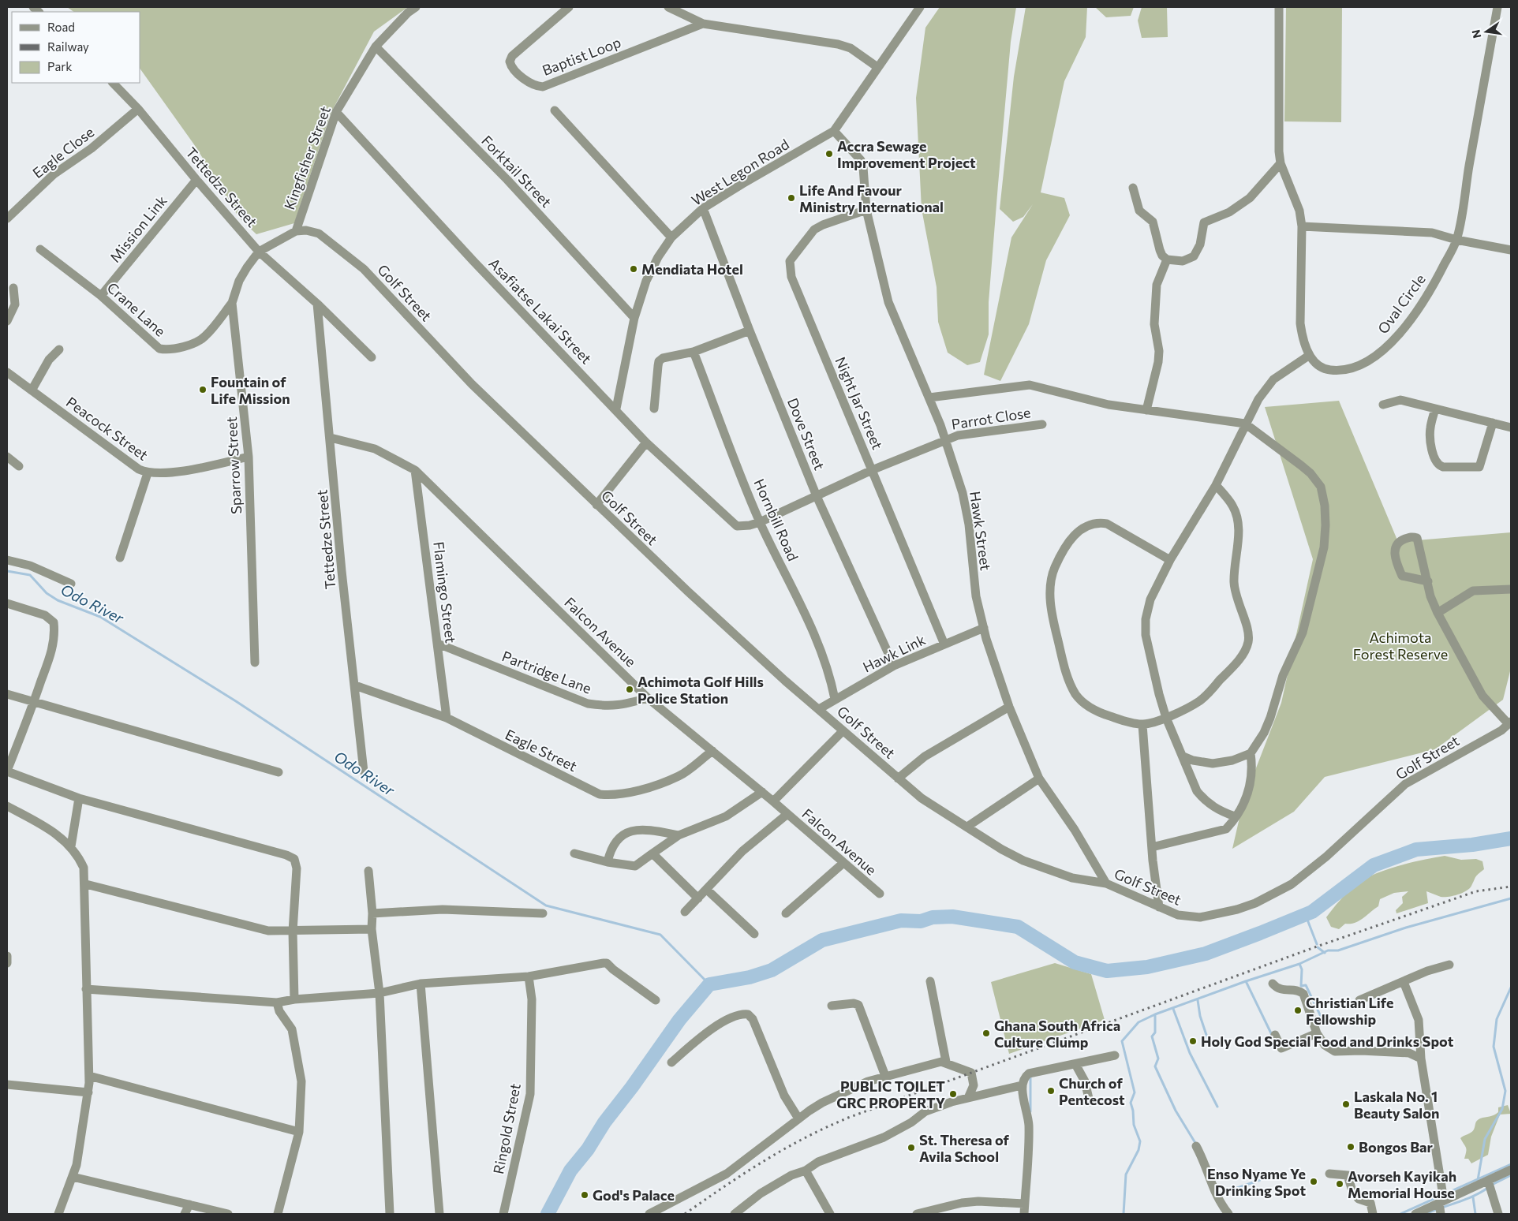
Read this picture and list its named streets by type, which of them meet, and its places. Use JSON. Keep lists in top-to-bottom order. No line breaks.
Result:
{"streets":{"street":["Baptist Loop","Eagle Close","Kingfisher Street","Forktail Street","West Legon Road","Tettedze Street","Mission Link","Golf Street","Oval Circle","Crane Lane","Asafiatse Lakai Street","Night Jar Street","Parrot Close","Peacock Street","Dove Street","Sparrow Street","Hornbill Road","Hawk Street","Flamingo Street","Falcon Avenue","Hawk Link","Partridge Lane","Eagle Street","Ringold Street"]},"crossings":[["Eagle Close","Tettedze Street"],["Kingfisher Street","Forktail Street"],["Kingfisher Street","Tettedze Street"],["Kingfisher Street","Golf Street"],["Kingfisher Street","Asafiatse Lakai Street"],["Kingfisher Street","Sparrow Street"],["Forktail Street","West Legon Road"],["West Legon Road","Asafiatse Lakai Street"],["West Legon Road","Dove Street"],["West Legon Road","Hawk Street"],["Tettedze Street","Mission Link"],["Tettedze Street","Sparrow Street"],["Tettedze Street","Falcon Avenue"],["Tettedze Street","Eagle Street"],["Mission Link","Crane Lane"],["Golf Street","Hawk Street"],["Golf Street","Hawk Link"],["Crane Lane","Sparrow Street"],["Asafiatse Lakai Street","Parrot Close"],["Night Jar Street","Parrot Close"],["Night Jar Street","Hawk Street"],["Night Jar Street","Hawk Link"],["Parrot Close","Dove Street"],["Parrot Close","Hornbill Road"],["Parrot Close","Hawk Street"],["Peacock Street","Sparrow Street"],["Dove Street","Hawk Link"],["Hornbill Road","Hawk Link"],["Hawk Street","Hawk Link"],["Flamingo Street","Falcon Avenue"],["Flamingo Street","Partridge Lane"],["Flamingo Street","Eagle Street"],["Falcon Avenue","Partridge Lane"],["Falcon Avenue","Eagle Street"]],"water":["Odo River"],"parks":["Achimota Forest Reserve"],"places":["Accra Sewage Improvement Project","Life And Favour Ministry International","Mendiata Hotel","Fountain of Life Mission","Achimota Golf Hills Police Station","Christian Life Fellowship","Ghana South Africa Culture Clump","Holy God Special Food and Drinks Spot","Church of Pentecost","PUBLIC TOILET GRC PROPERTY","Laskala No. 1 Beauty Salon","Bongos Bar","St. Theresa of Avila School","Enso Nyame Ye Drinking Spot","Avorseh Kayikah Memorial House","God's Palace"],"legend":["Road","Railway","Park"],"north":"left"}
